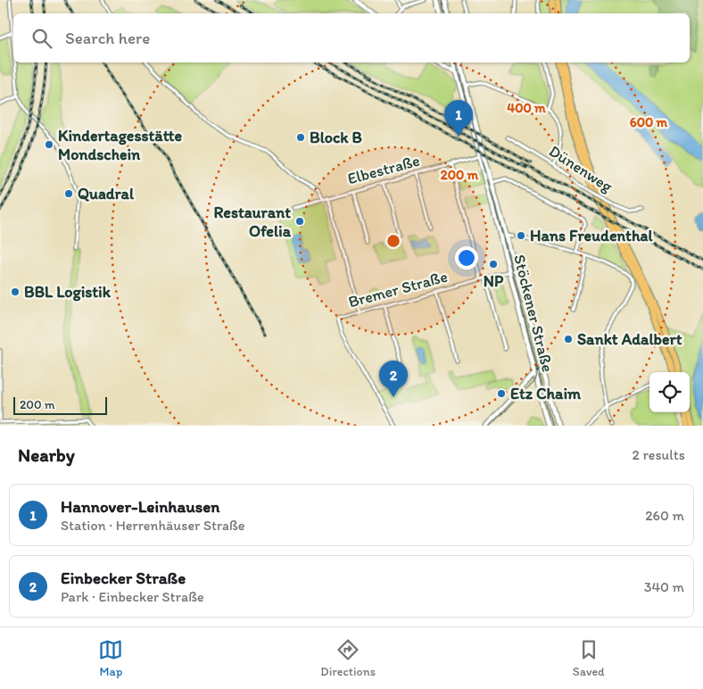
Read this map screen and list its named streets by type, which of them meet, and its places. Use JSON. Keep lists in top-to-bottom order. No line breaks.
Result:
{"streets":{"street":["Dünenweg","Elbestraße","Bremer Straße","Stöckener Straße"]},"crossings":[["Elbestraße","Stöckener Straße"],["Bremer Straße","Stöckener Straße"]],"places":["Block B","Kindertagesstätte Mondschein","Quadral","Restaurant Ofelia","Hans Freudenthal","NP","BBL Logistik","Sankt Adalbert","Etz Chaim"],"scale_bar":"200 m","page":{"search":"Search here","pins":["1","2"],"scale":"200 m","heading":["Nearby","2 results"],"list":[{"mark":"1","name":"Hannover-Leinhausen","note":"Station · Herrenhäuser Straße","value":"260 m"},{"mark":"2","name":"Einbecker Straße","note":"Park · Einbecker Straße","value":"340 m"}],"nav":["Map","Directions","Saved"]},"rings":["400 m","600 m","200 m"]}
